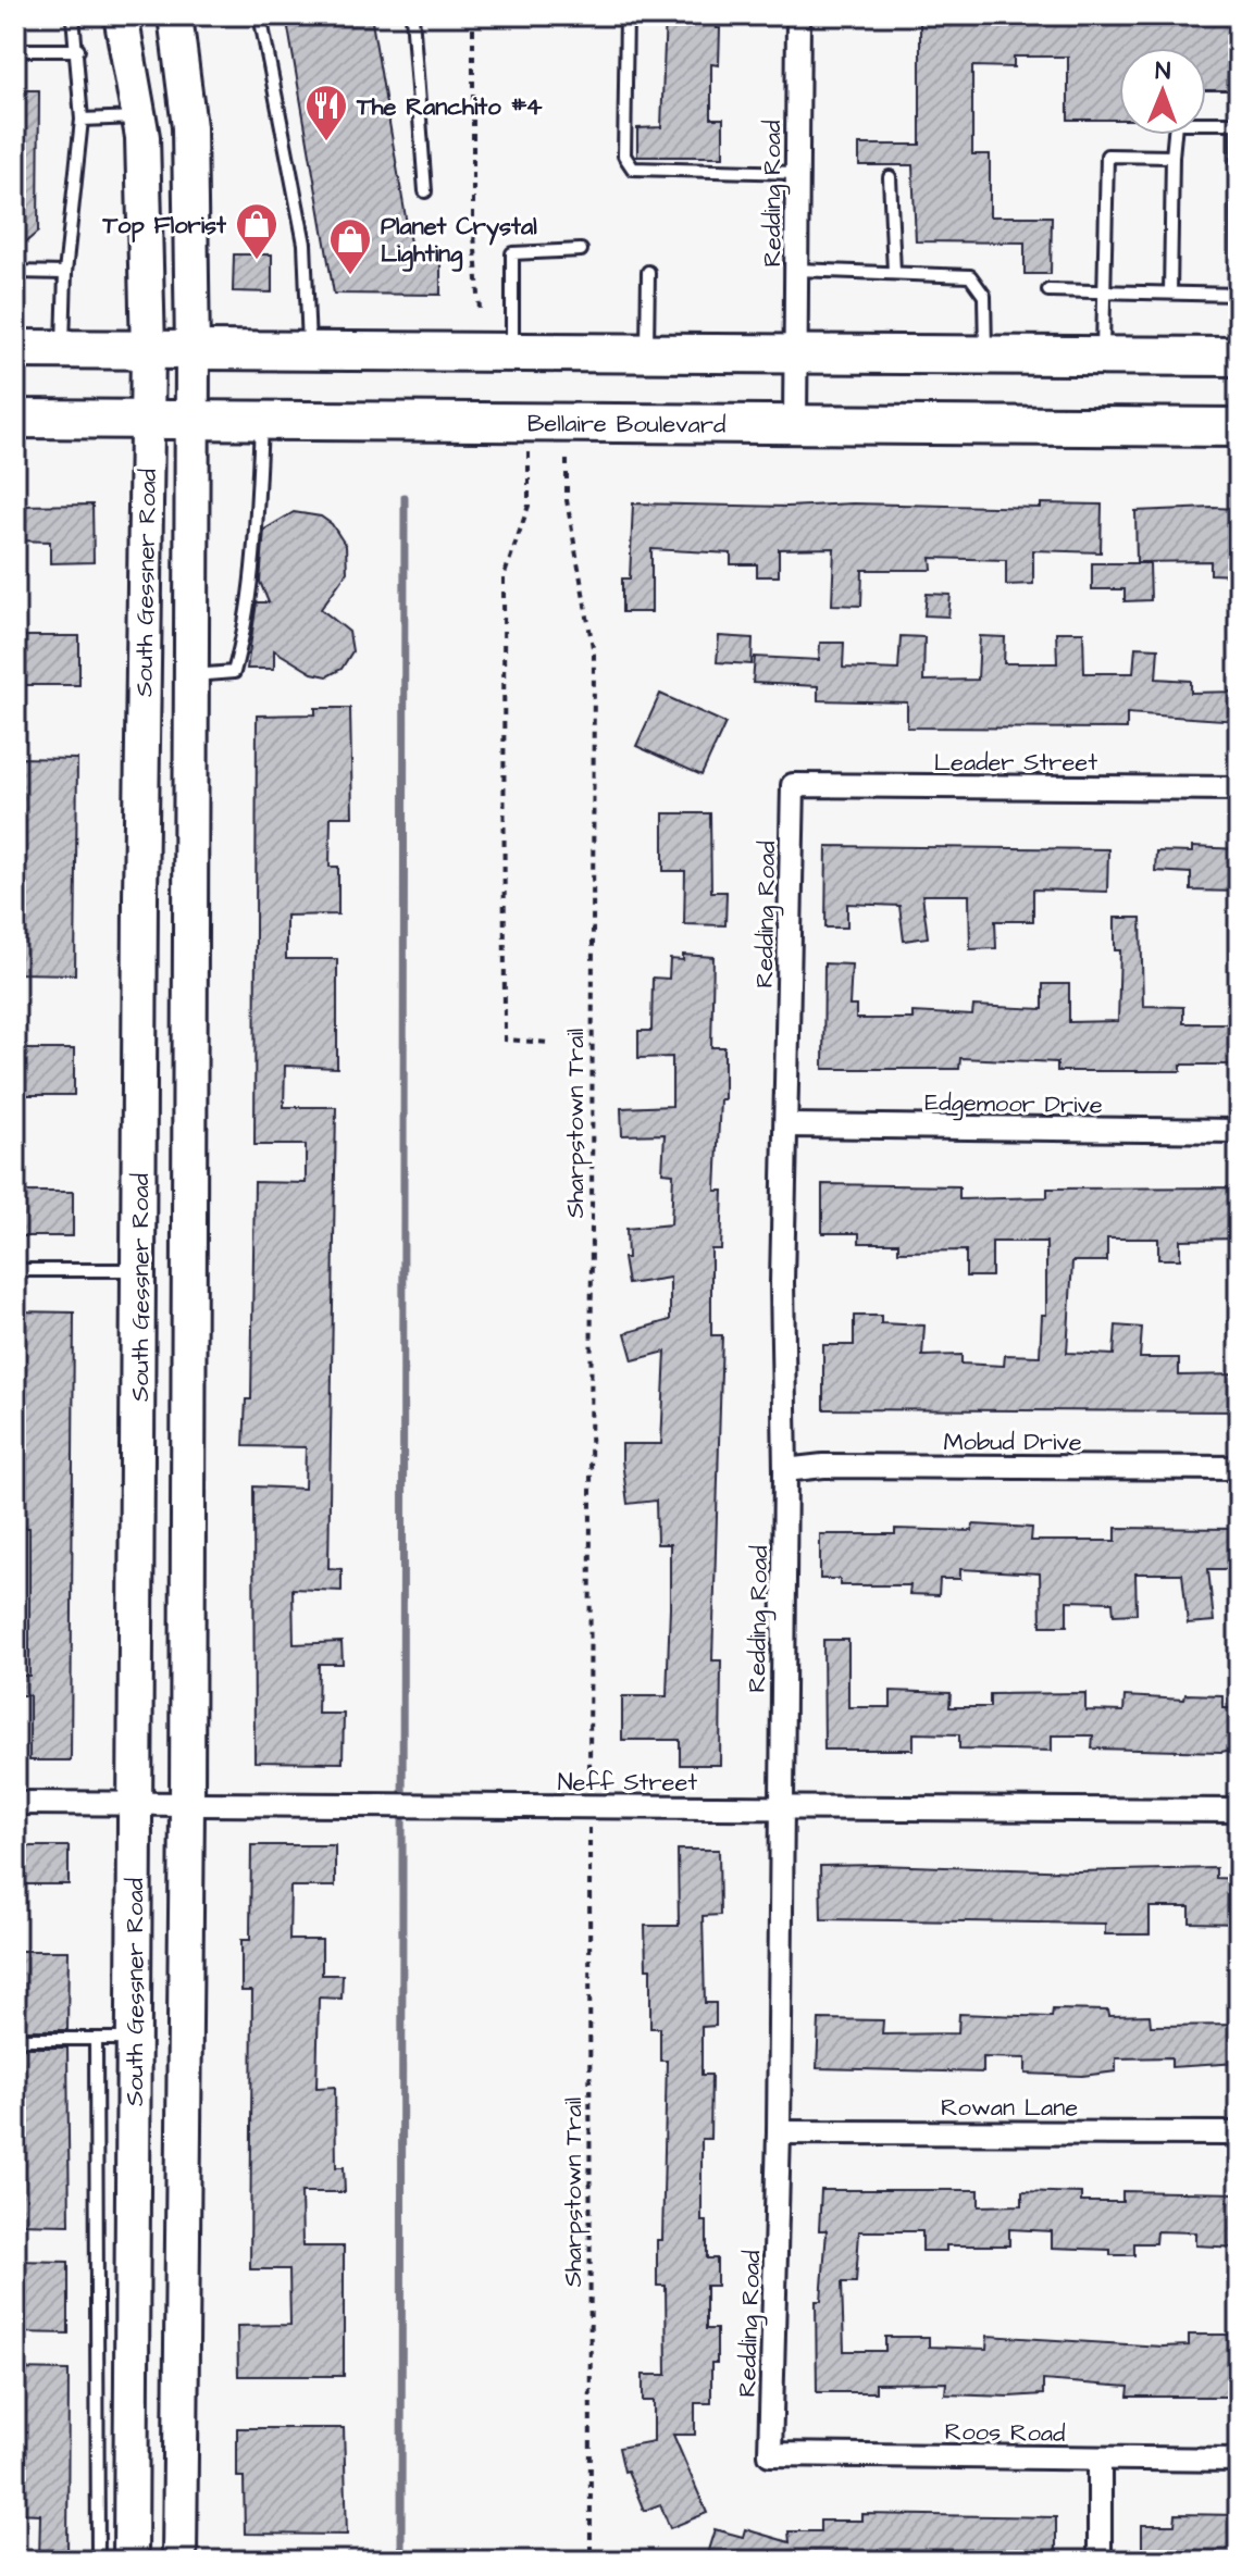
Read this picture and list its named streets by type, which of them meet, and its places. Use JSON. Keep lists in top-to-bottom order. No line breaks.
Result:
{"streets":{"main road":["Bellaire Boulevard","South Gessner Road"],"street":["Redding Road","Leader Street","Edgemoor Drive","Mobud Drive","Neff Street","Rowan Lane","Roos Road"],"path":["Sharpstown Trail"]},"crossings":[["Redding Road","Bellaire Boulevard"],["Redding Road","Leader Street"],["Redding Road","Edgemoor Drive"],["Redding Road","Mobud Drive"],["Redding Road","Neff Street"],["Redding Road","Rowan Lane"],["Redding Road","Roos Road"],["Bellaire Boulevard","South Gessner Road"],["South Gessner Road","Neff Street"]],"places":{"restaurant":["The Ranchito #4"],"shop":["Top Florist","Planet Crystal Lighting"]},"north":"top"}
